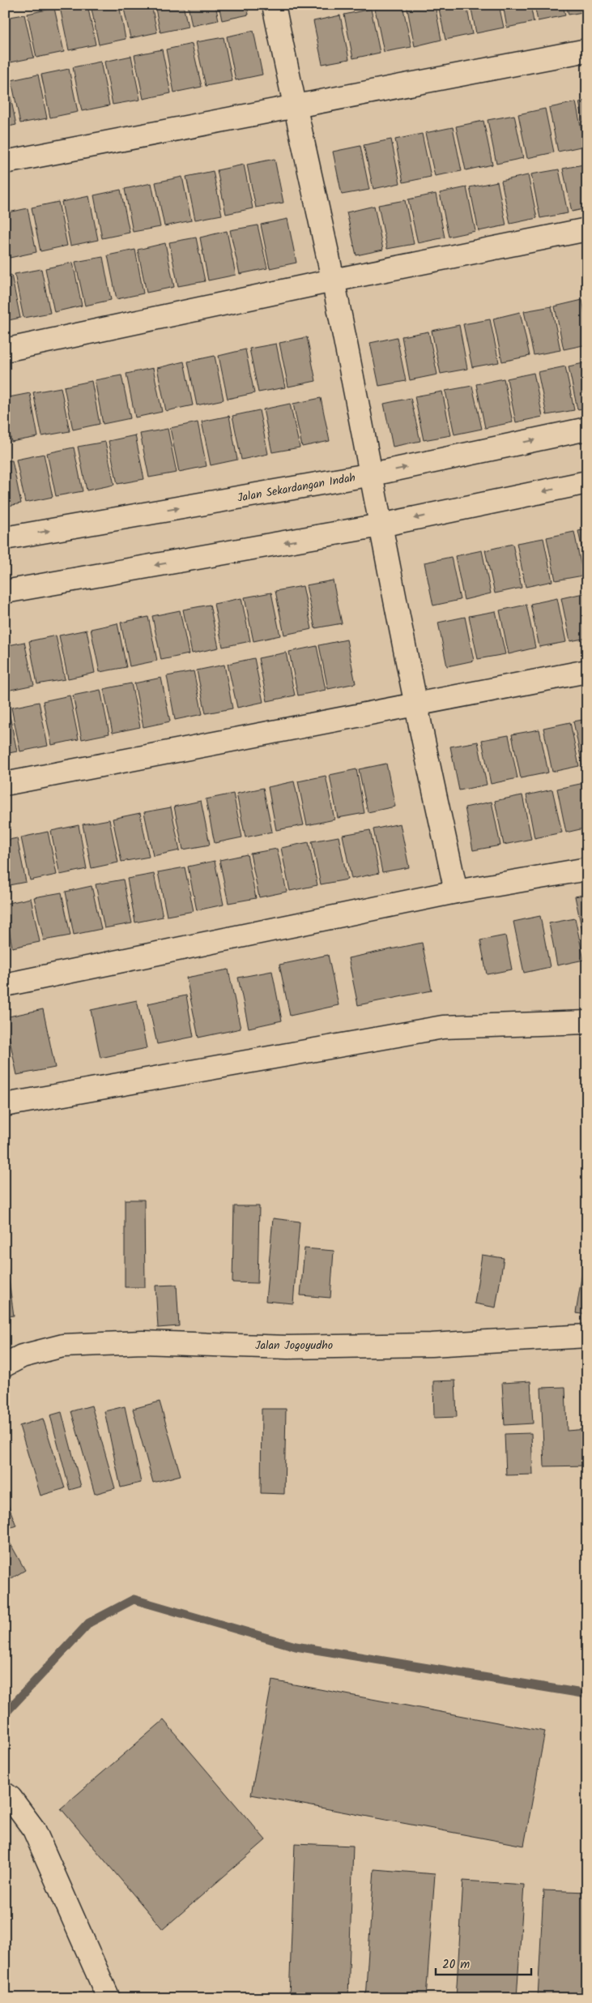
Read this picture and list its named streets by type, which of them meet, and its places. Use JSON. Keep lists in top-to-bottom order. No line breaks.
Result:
{"streets":{"street":["Jalan Sekardangan Indah","Jalan Jogoyudho"]},"scale_bar":"20 m"}
